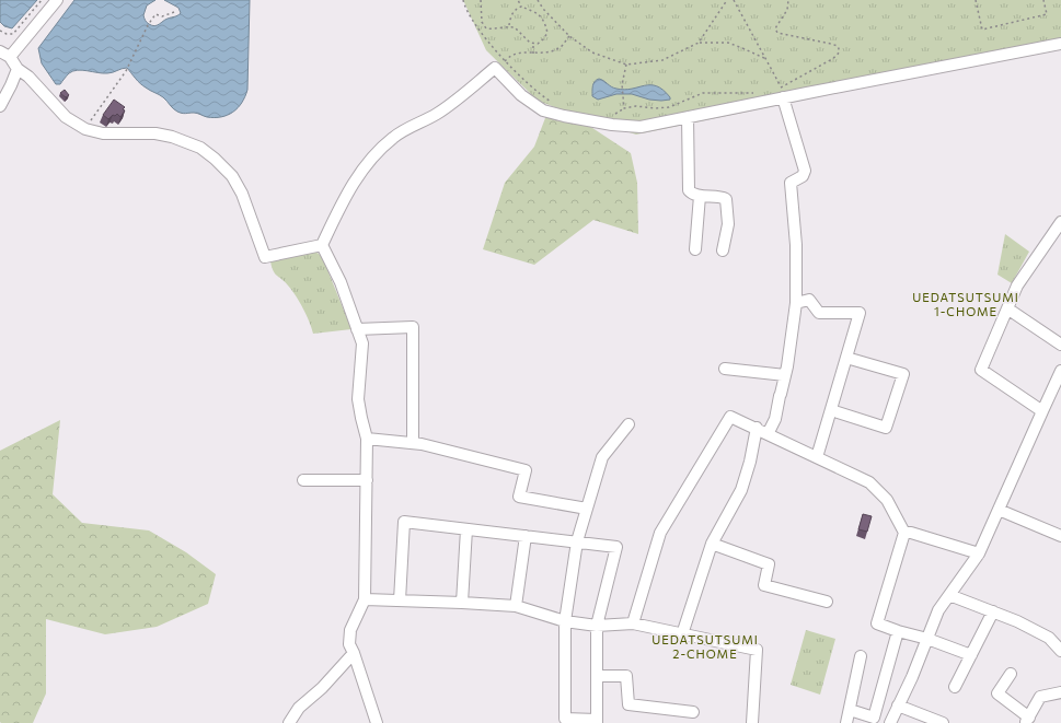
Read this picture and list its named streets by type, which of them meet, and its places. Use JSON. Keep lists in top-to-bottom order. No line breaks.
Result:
{"districts":["UEDATSUTSUMI 1-CHOME","UEDATSUTSUMI 2-CHOME"]}
